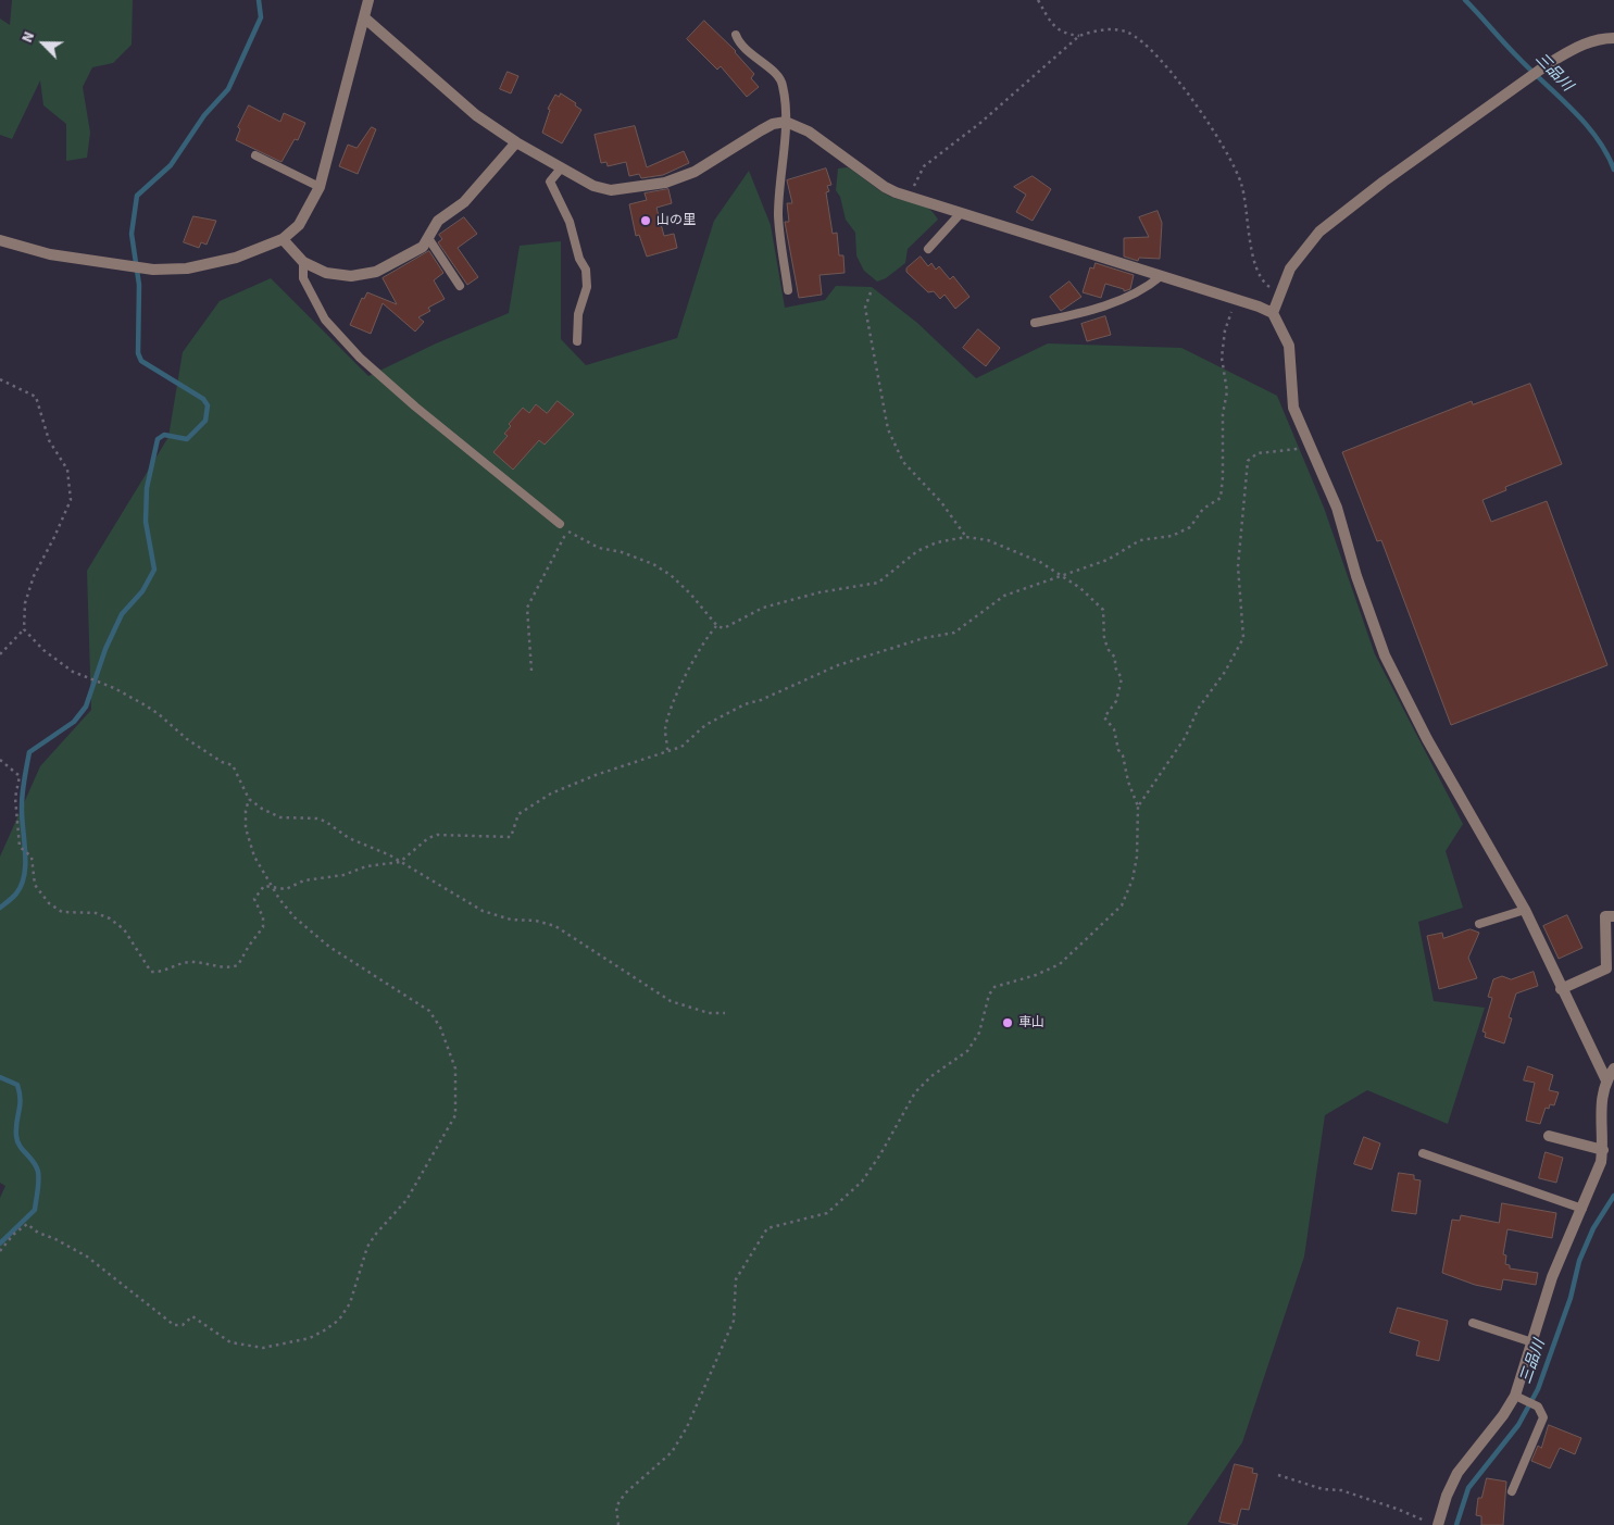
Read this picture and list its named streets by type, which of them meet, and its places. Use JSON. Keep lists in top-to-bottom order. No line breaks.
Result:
{"water":["三品川"],"places":["山の里","車山"],"north":"top left"}
